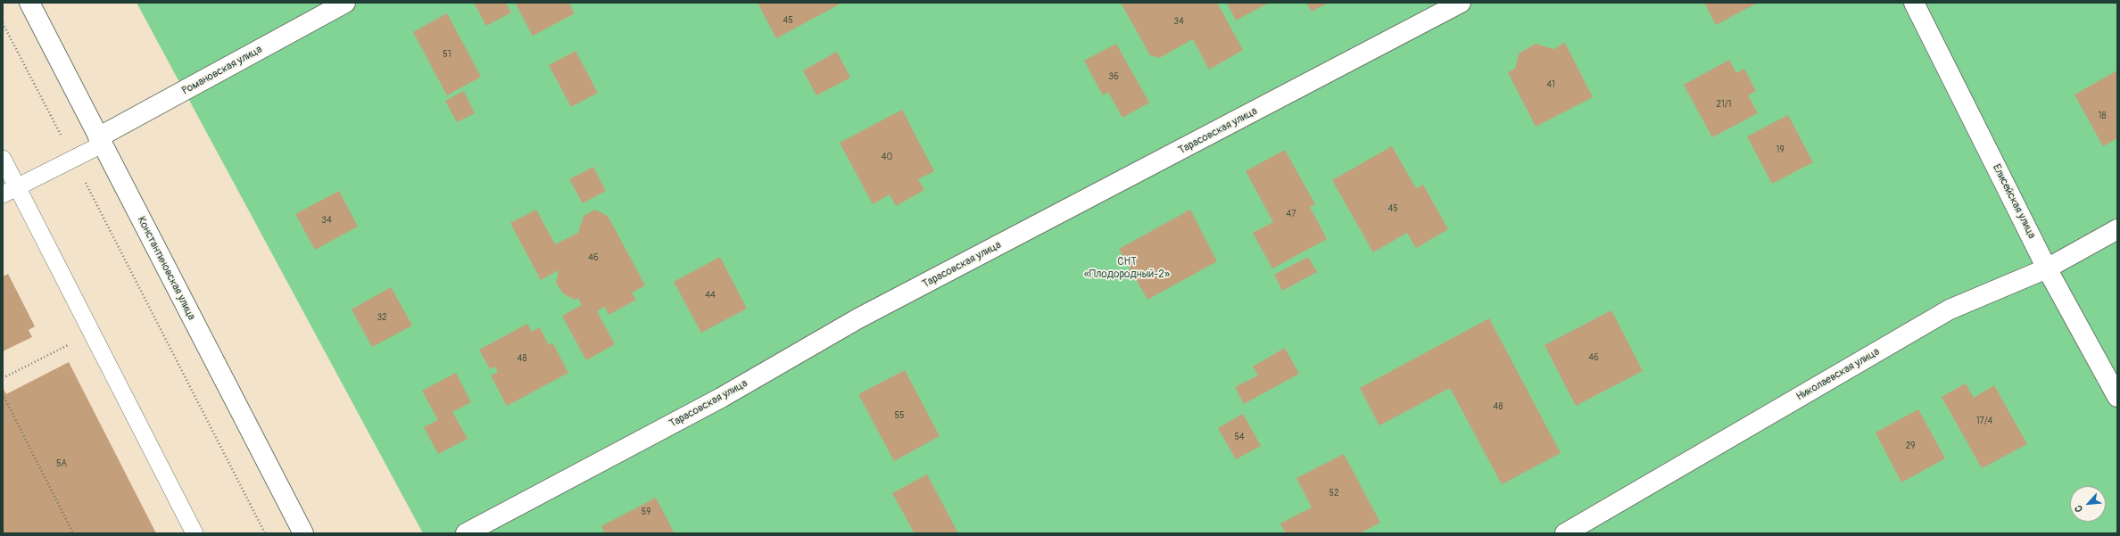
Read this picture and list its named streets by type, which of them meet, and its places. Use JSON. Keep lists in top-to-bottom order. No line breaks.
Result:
{"streets":{"street":["Романовская улица","Тарасовская улица","Елисейская улица","Константиновская улица","Николаевская улица"]},"crossings":[["Романовская улица","Константиновская улица"],["Елисейская улица","Николаевская улица"]],"parks":["СНТ «Плодородный-2»"],"house_numbers":["45","34","51","36","41","21/1","18","19","40","45","47","34","46","44","32","46","48","48","55","17/4","54","29","5А","52","59"],"north":"bottom left"}
